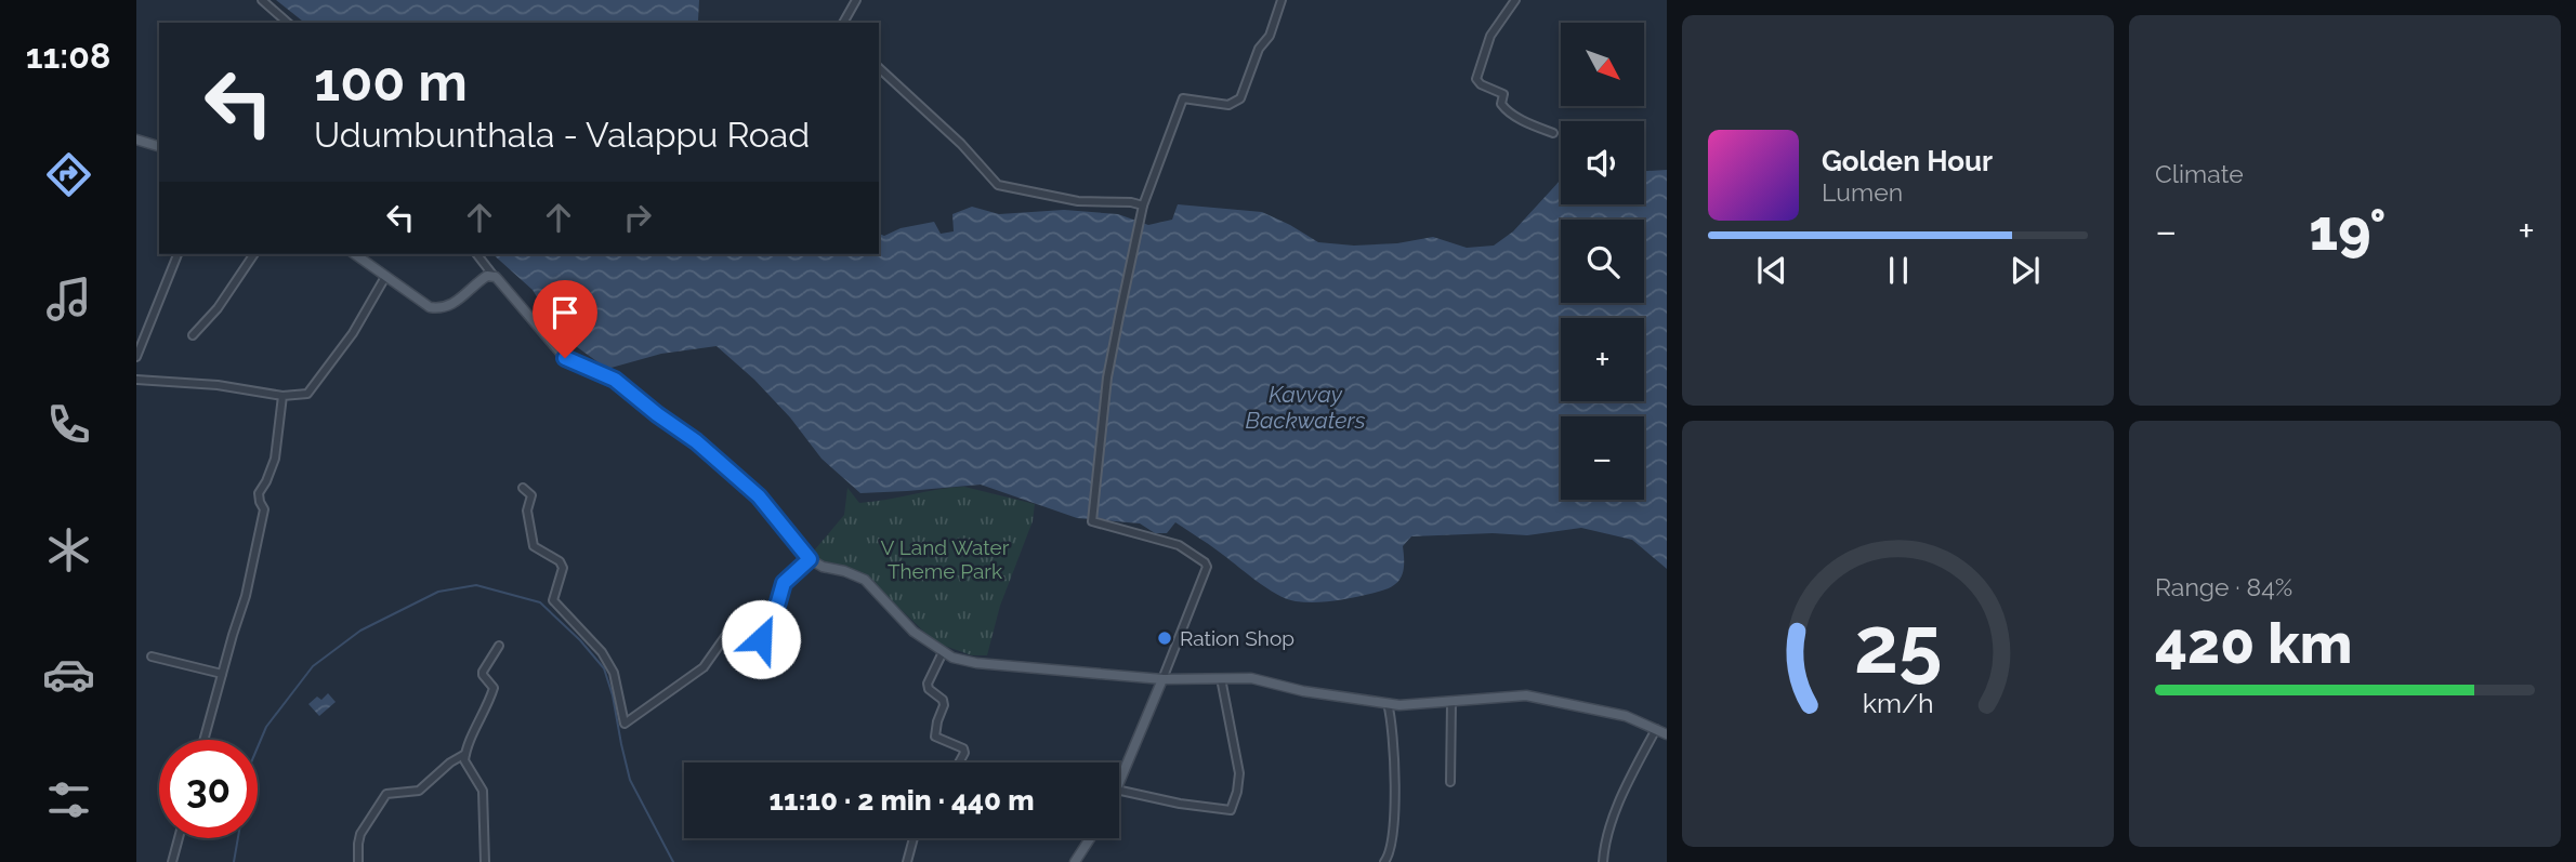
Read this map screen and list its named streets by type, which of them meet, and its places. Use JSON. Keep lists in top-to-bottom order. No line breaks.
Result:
{"water":["Kavvay Backwaters"],"parks":["V Land Water Theme Park"],"places":["Ration Shop"],"north":"bottom right","page":{"tabs":"11:08","tile":["Climate",["Range · 84%","420 km"]],"map_buttons":["+","−"],"turn":["100 m","Udumbunthala - Valappu Road"],"song":["Golden Hour","Lumen"],"heat":["−","19°","+"],"limit":"30","trip":"11:10 · 2 min · 440 m","gauge":["25","km/h"]}}
